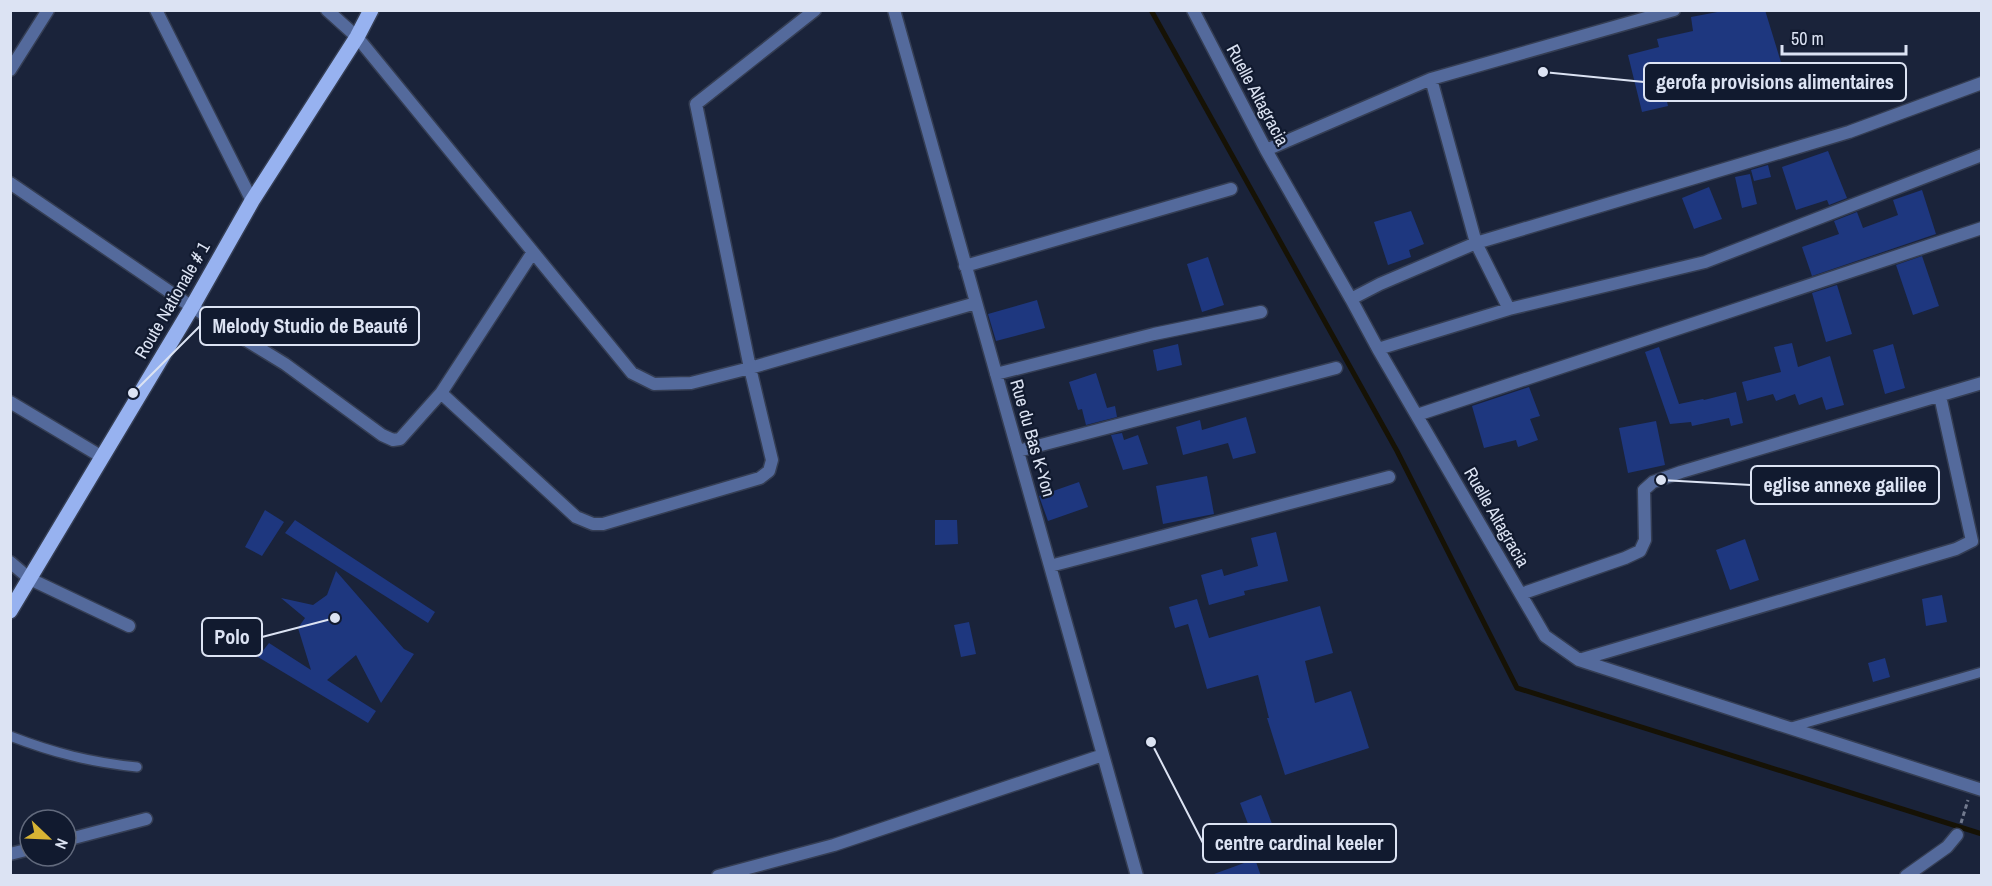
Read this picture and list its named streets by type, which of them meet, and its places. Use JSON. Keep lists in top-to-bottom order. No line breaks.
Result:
{"streets":{"main road":["Route Nationale # 1"],"street":["Ruelle Altagracia","Rue du Bas K-Yon"]},"places":["gerofa provisions alimentaires","Melody Studio de Beauté","eglise annexe galilee","Polo","centre cardinal keeler"],"scale_bar":"50 m","north":"bottom right"}
